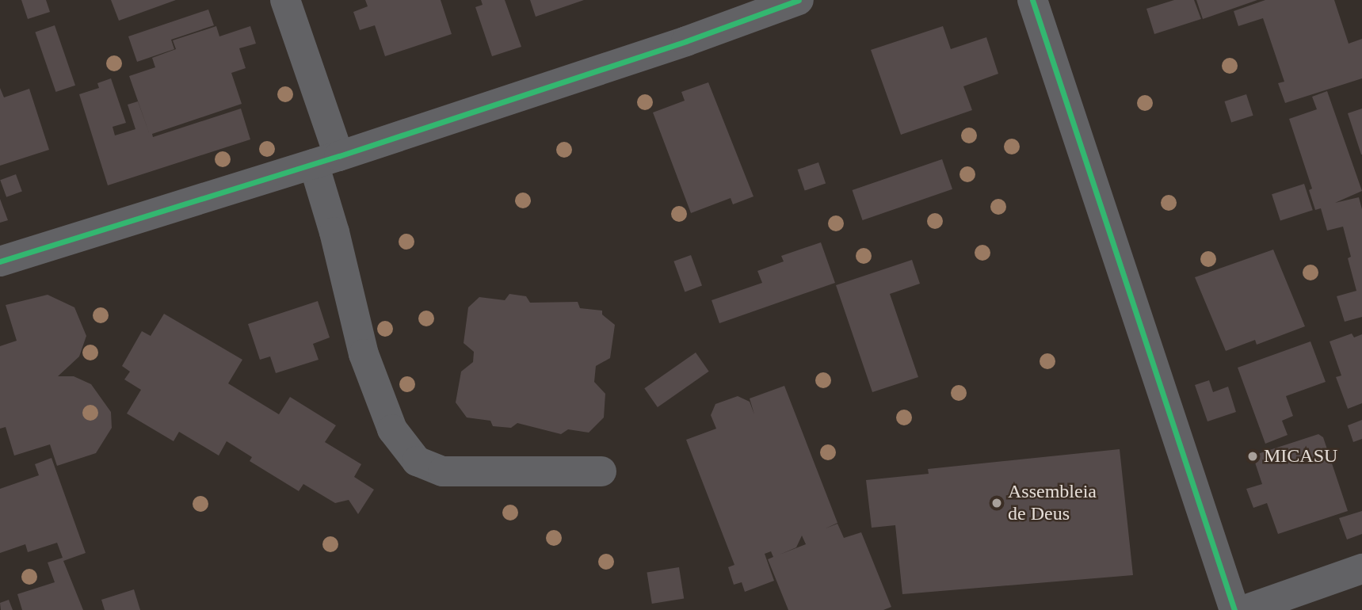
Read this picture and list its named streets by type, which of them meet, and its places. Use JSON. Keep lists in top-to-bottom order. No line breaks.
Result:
{"places":["MICASU","Assembleia de Deus"]}
